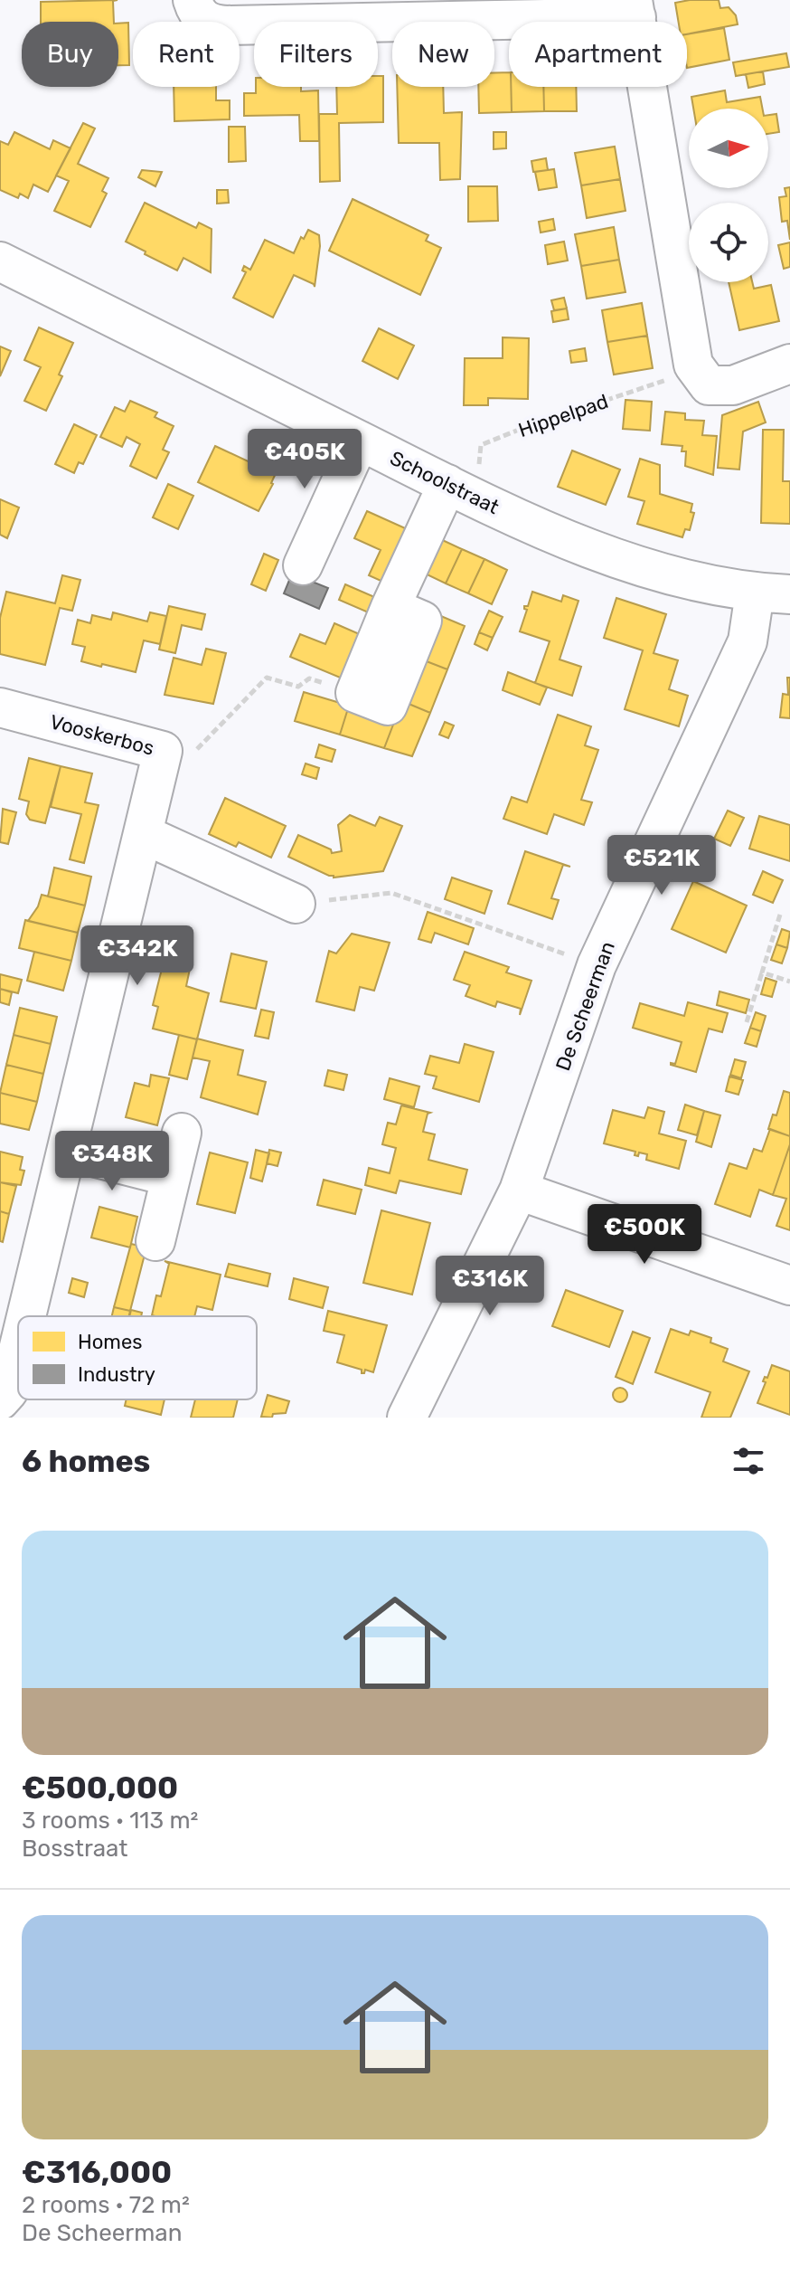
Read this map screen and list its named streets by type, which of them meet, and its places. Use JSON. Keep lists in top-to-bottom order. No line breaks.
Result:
{"streets":{"street":["Schoolstraat","Vooskerbos","De Scheerman"],"path":["Hippelpad"]},"crossings":[["Hippelpad","Schoolstraat"],["Schoolstraat","De Scheerman"]],"legend":["Homes","Industry"],"north":"right","page":{"chip":["Buy","Rent","Filters","New","Apartment"],"price":["€405K","€521K","€342K","€348K","€500K","€316K"],"heading":"6 homes","list":[{"name":"€500,000","note":"3 rooms · 113 m² · Bosstraat"},{"name":"€316,000","note":"2 rooms · 72 m² · De Scheerman"}]}}
